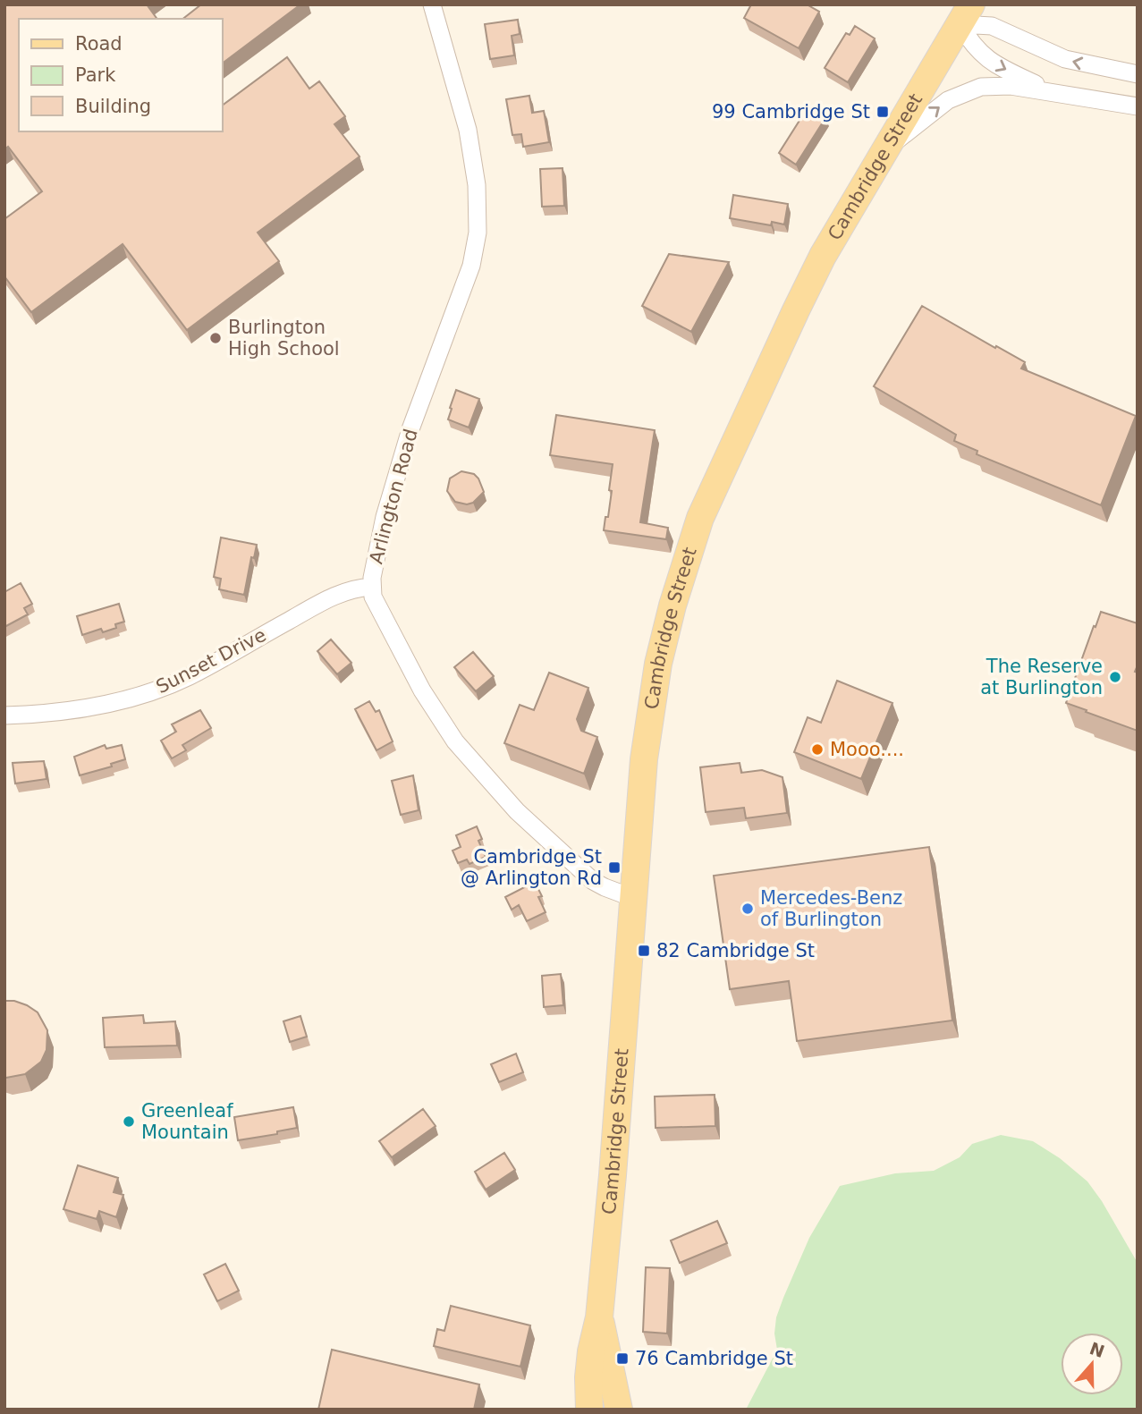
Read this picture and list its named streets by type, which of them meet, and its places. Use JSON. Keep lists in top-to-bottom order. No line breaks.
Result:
{"streets":{"main road":["Cambridge Street"],"street":["Arlington Road","Sunset Drive"]},"crossings":[["Cambridge Street","Arlington Road"],["Arlington Road","Sunset Drive"]],"places":{"transit":["99 Cambridge St","Cambridge St @ Arlington Rd","82 Cambridge St","76 Cambridge St"],"other":["Burlington High School","The Reserve at Burlington","Mooo....","Mercedes-Benz of Burlington","Greenleaf Mountain"]},"legend":["Road","Park","Building"],"north":"top"}
